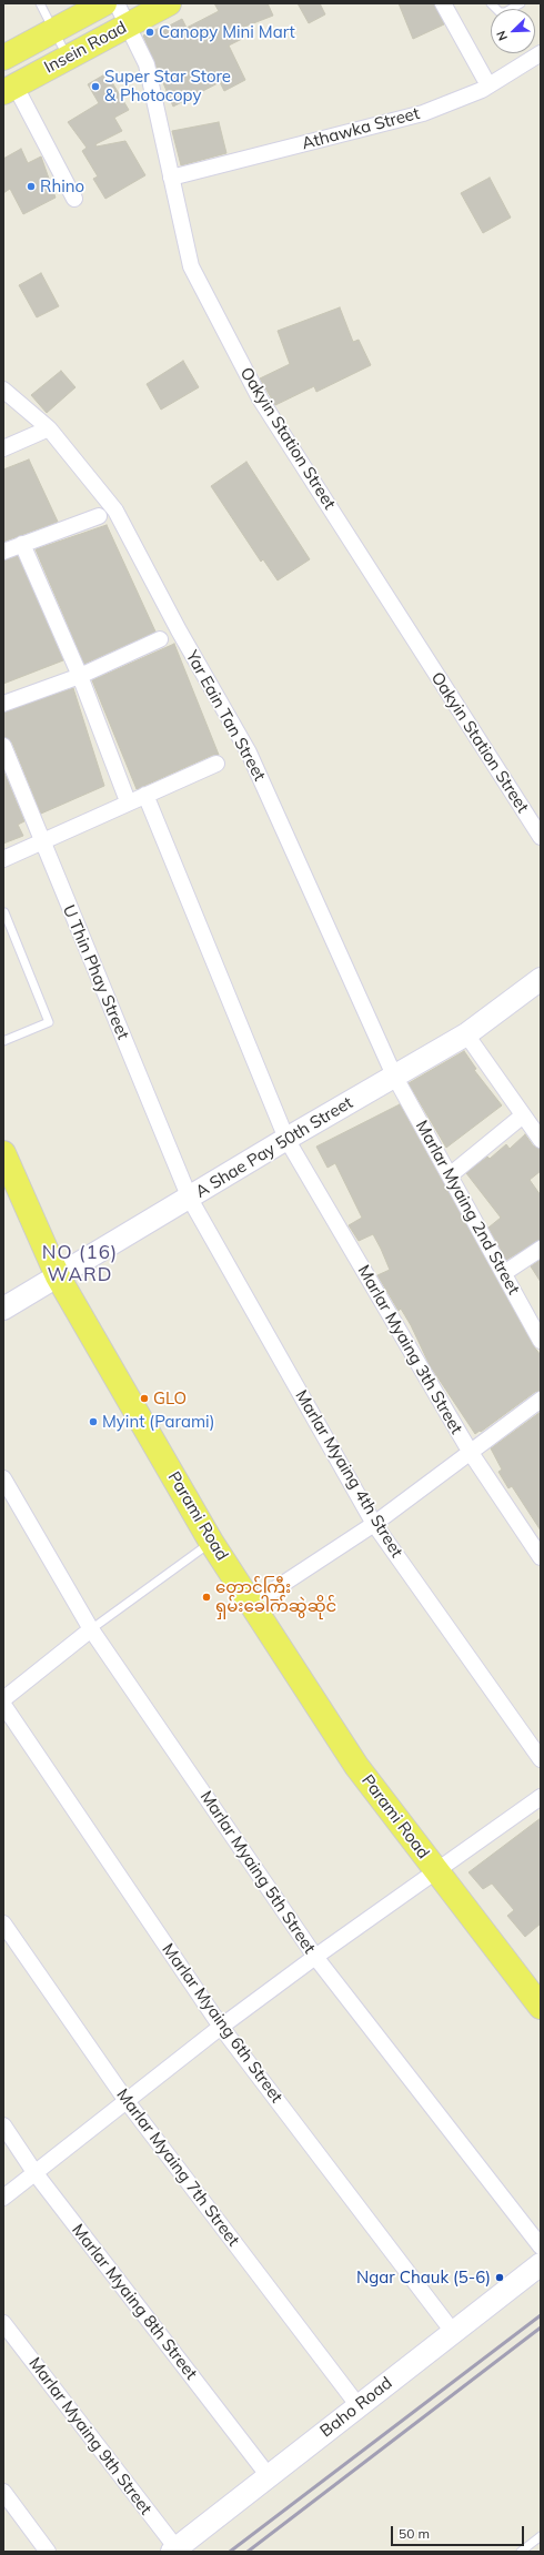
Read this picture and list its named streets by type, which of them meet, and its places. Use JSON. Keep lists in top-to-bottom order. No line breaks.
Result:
{"streets":{"main road":["Insein Road","Parami Road"],"street":["Athawka Street","Oakyin Station Street","Yar Eain Tan Street","U Thin Phay Street","A Shae Pay 50th Street","Marlar Myaing 2nd Street","Marlar Myaing 3th Street","Marlar Myaing 4th Street","Marlar Myaing 5th Street","Marlar Myaing 6th Street","Marlar Myaing 7th Street","Marlar Myaing 8th Street","Baho Road","Marlar Myaing 9th Street"]},"crossings":[["Insein Road","Oakyin Station Street"],["Athawka Street","Oakyin Station Street"],["Yar Eain Tan Street","A Shae Pay 50th Street"],["Yar Eain Tan Street","Marlar Myaing 2nd Street"],["U Thin Phay Street","A Shae Pay 50th Street"],["U Thin Phay Street","Marlar Myaing 4th Street"],["A Shae Pay 50th Street","Marlar Myaing 2nd Street"],["A Shae Pay 50th Street","Marlar Myaing 3th Street"],["A Shae Pay 50th Street","Marlar Myaing 4th Street"],["A Shae Pay 50th Street","Parami Road"],["Marlar Myaing 6th Street","Baho Road"],["Marlar Myaing 7th Street","Baho Road"],["Marlar Myaing 8th Street","Baho Road"],["Baho Road","Marlar Myaing 9th Street"]],"districts":["NO (16) WARD"],"places":["Canopy Mini Mart","Super Star Store & Photocopy","Rhino","GLO","Myint (Parami)","တောင်ကြီး ရှမ်းခေါက်ဆွဲဆိုင်","Ngar Chauk (5-6)"],"scale_bar":"50 m","north":"bottom left"}
